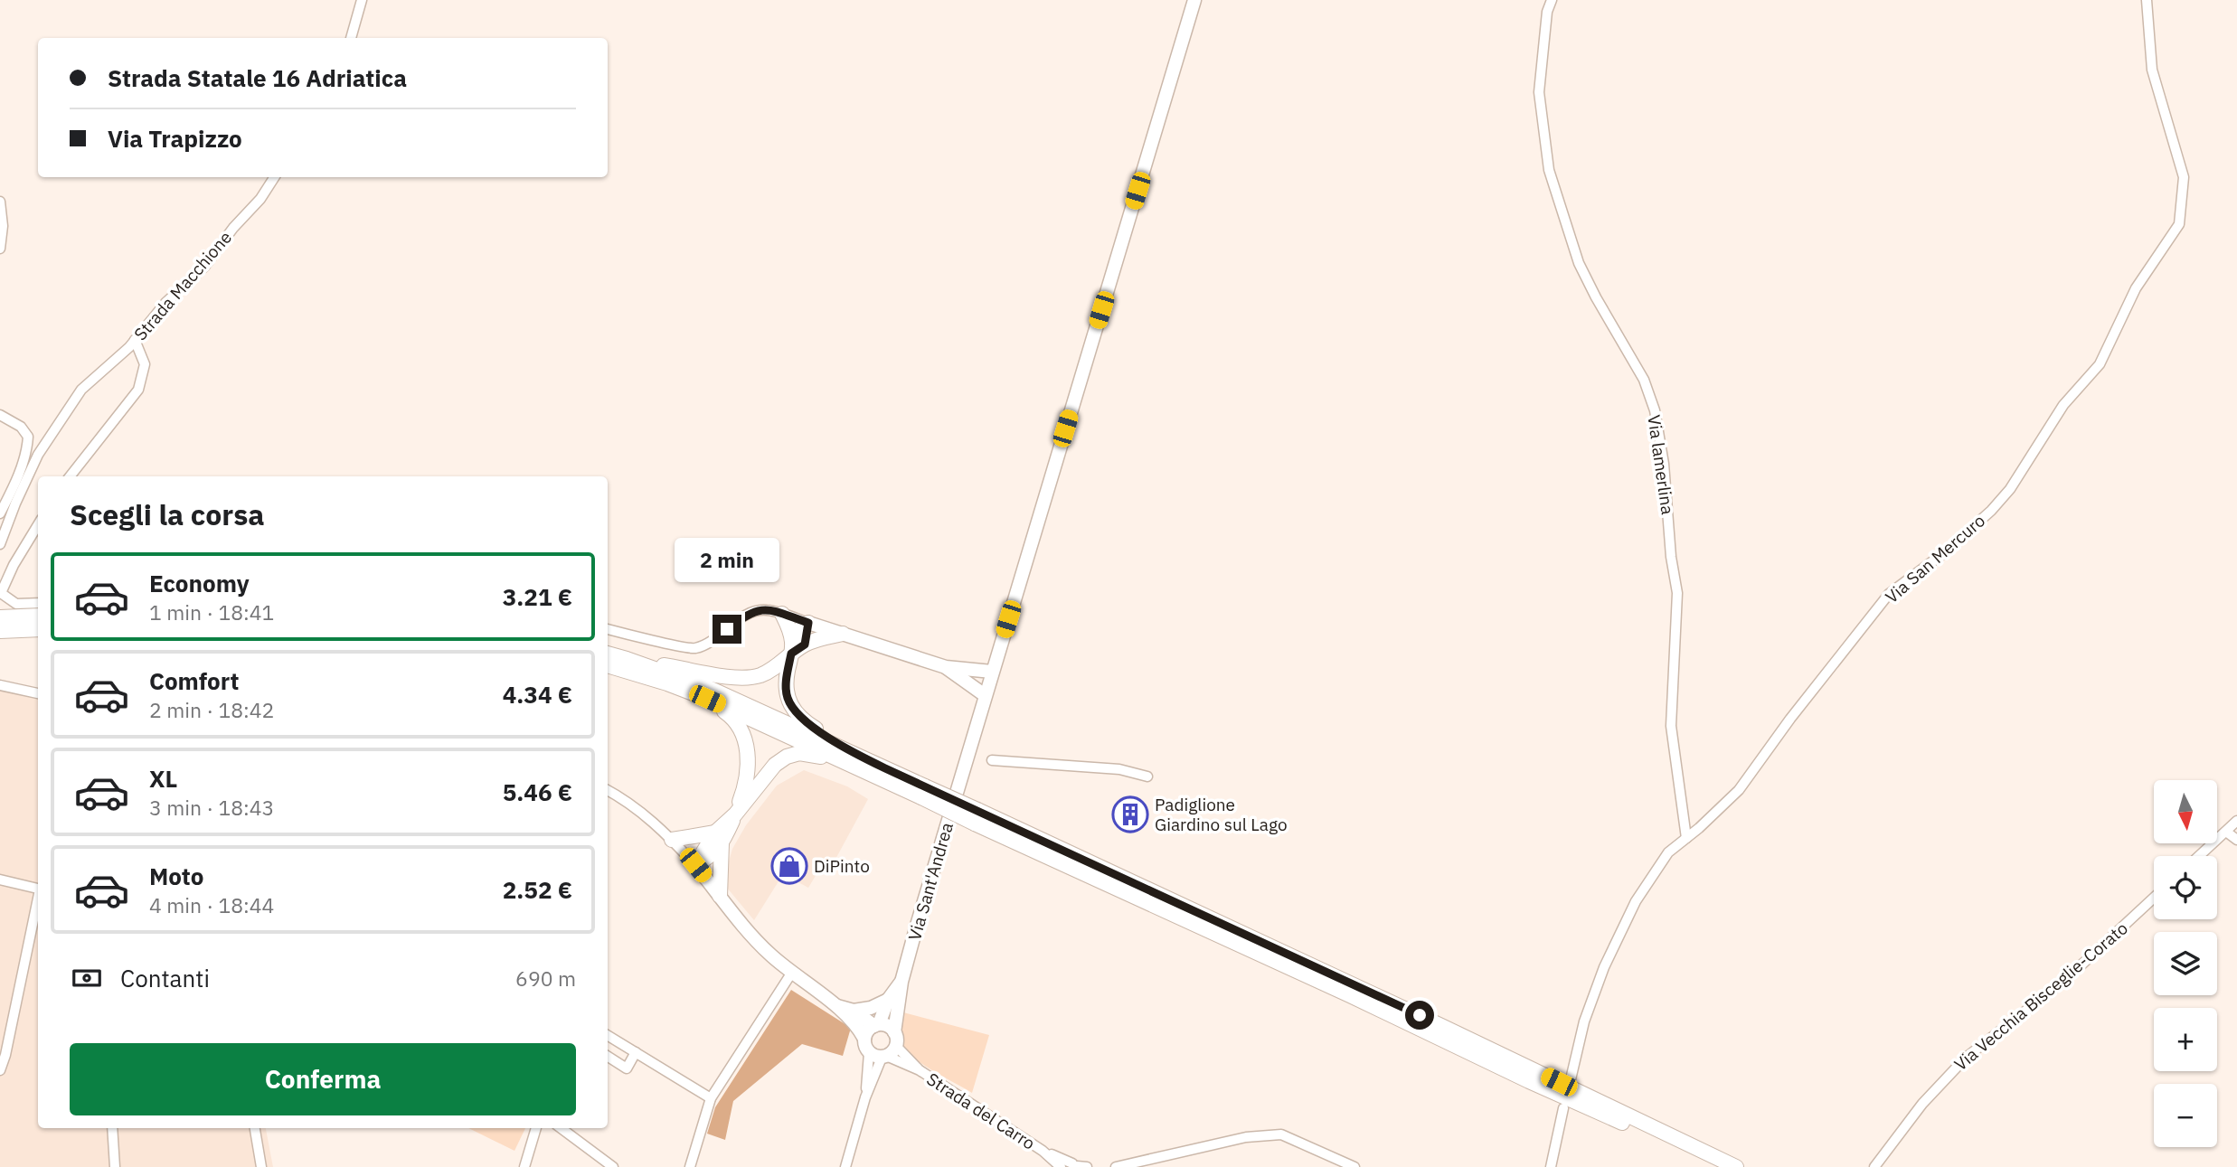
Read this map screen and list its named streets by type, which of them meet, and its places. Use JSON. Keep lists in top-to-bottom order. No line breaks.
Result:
{"streets":{"main road":["Via Sant'Andrea"],"street":["Strada Macchione","Via lamerlina","Via San Mercuro","Via Vecchia Bisceglie-Corato","Strada del Carro"]},"crossings":[["Via lamerlina","Via San Mercuro"],["Via Sant'Andrea","Strada del Carro"]],"places":{"building":["Padiglione Giardino sul Lago"],"shop":["DiPinto"]},"north":"bottom","page":{"banner":["Strada Statale 16 Adriatica","Via Trapizzo"],"heading":"Scegli la corsa","bubble":"2 min","list":[{"name":"Economy","note":"1 min · 18:41","value":"3.21 €"},{"name":"Comfort","note":"2 min · 18:42","value":"4.34 €"},{"name":"XL","note":"3 min · 18:43","value":"5.46 €"},{"name":"Moto","note":"4 min · 18:44","value":"2.52 €"}],"map_buttons":["+","−"],"pay":["Contanti","690 m"],"buttons":"Conferma"}}
